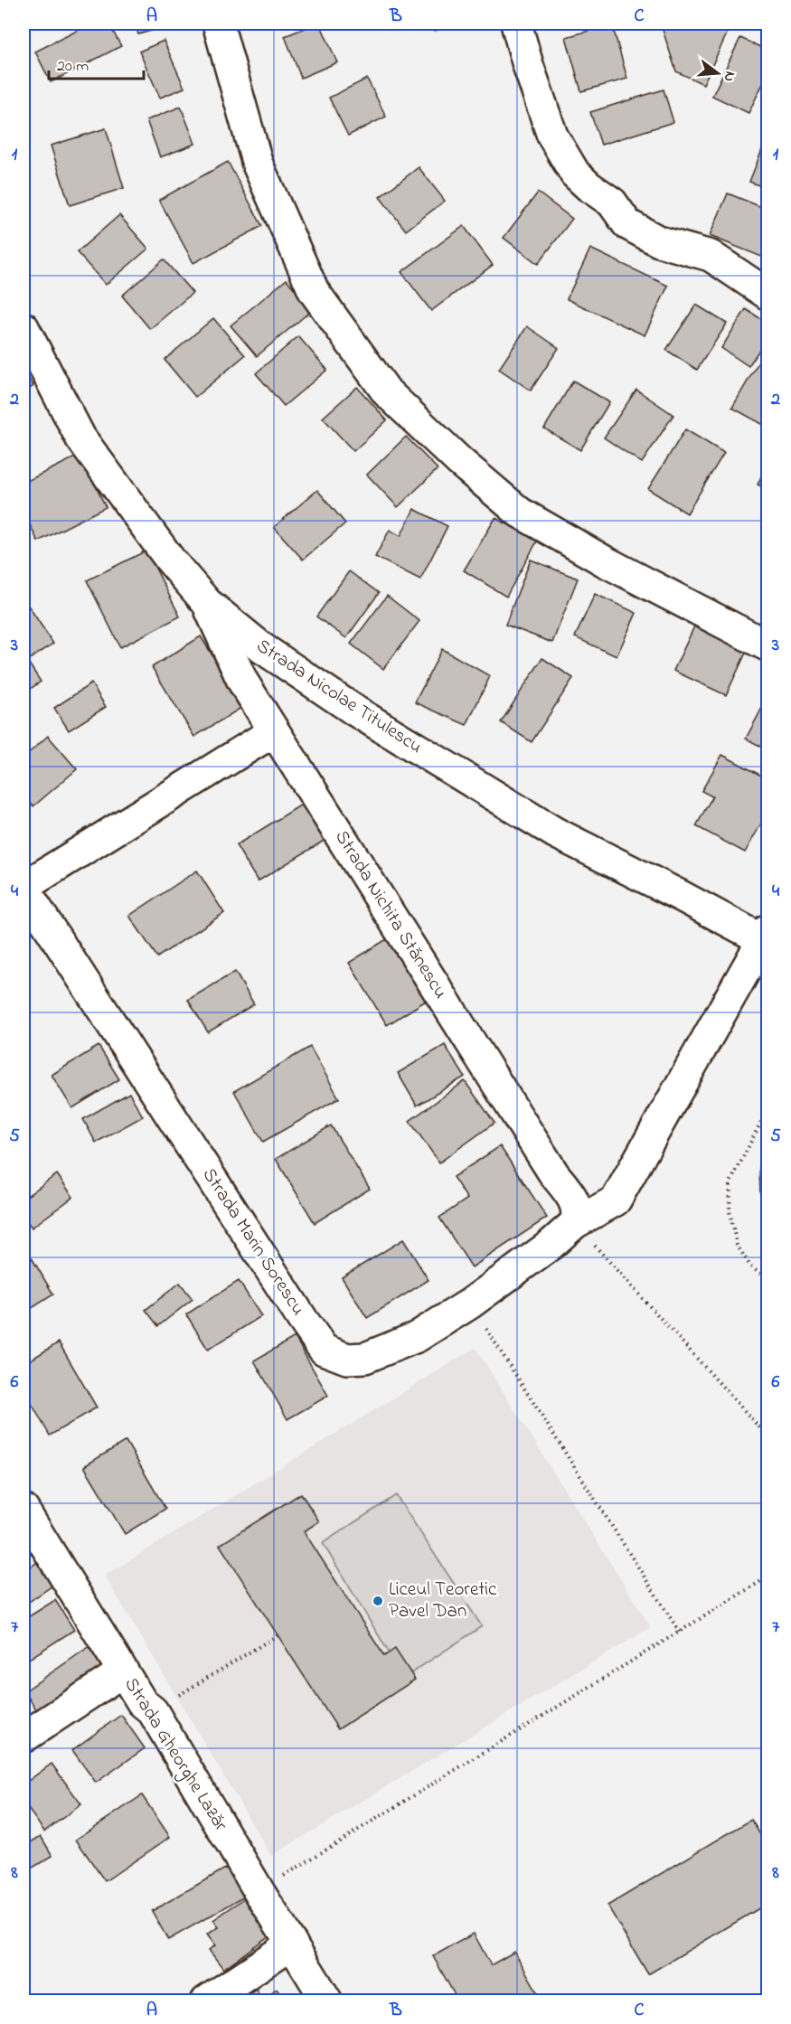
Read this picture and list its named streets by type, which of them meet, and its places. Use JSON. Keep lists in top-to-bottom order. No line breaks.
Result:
{"streets":{"street":["Strada Nicolae Titulescu","Strada Nichita Stănescu","Strada Marin Sorescu","Strada Gheorghe Lazăr"]},"crossings":[["Strada Nicolae Titulescu","Strada Nichita Stănescu"],["Strada Nicolae Titulescu","Strada Marin Sorescu"],["Strada Nichita Stănescu","Strada Marin Sorescu"]],"places":["Liceul Teoretic Pavel Dan"],"scale_bar":"20 m","north":"right","grid":{"columns":["A","B","C"],"rows":["1","2","3","4","5","6","7","8"]}}
